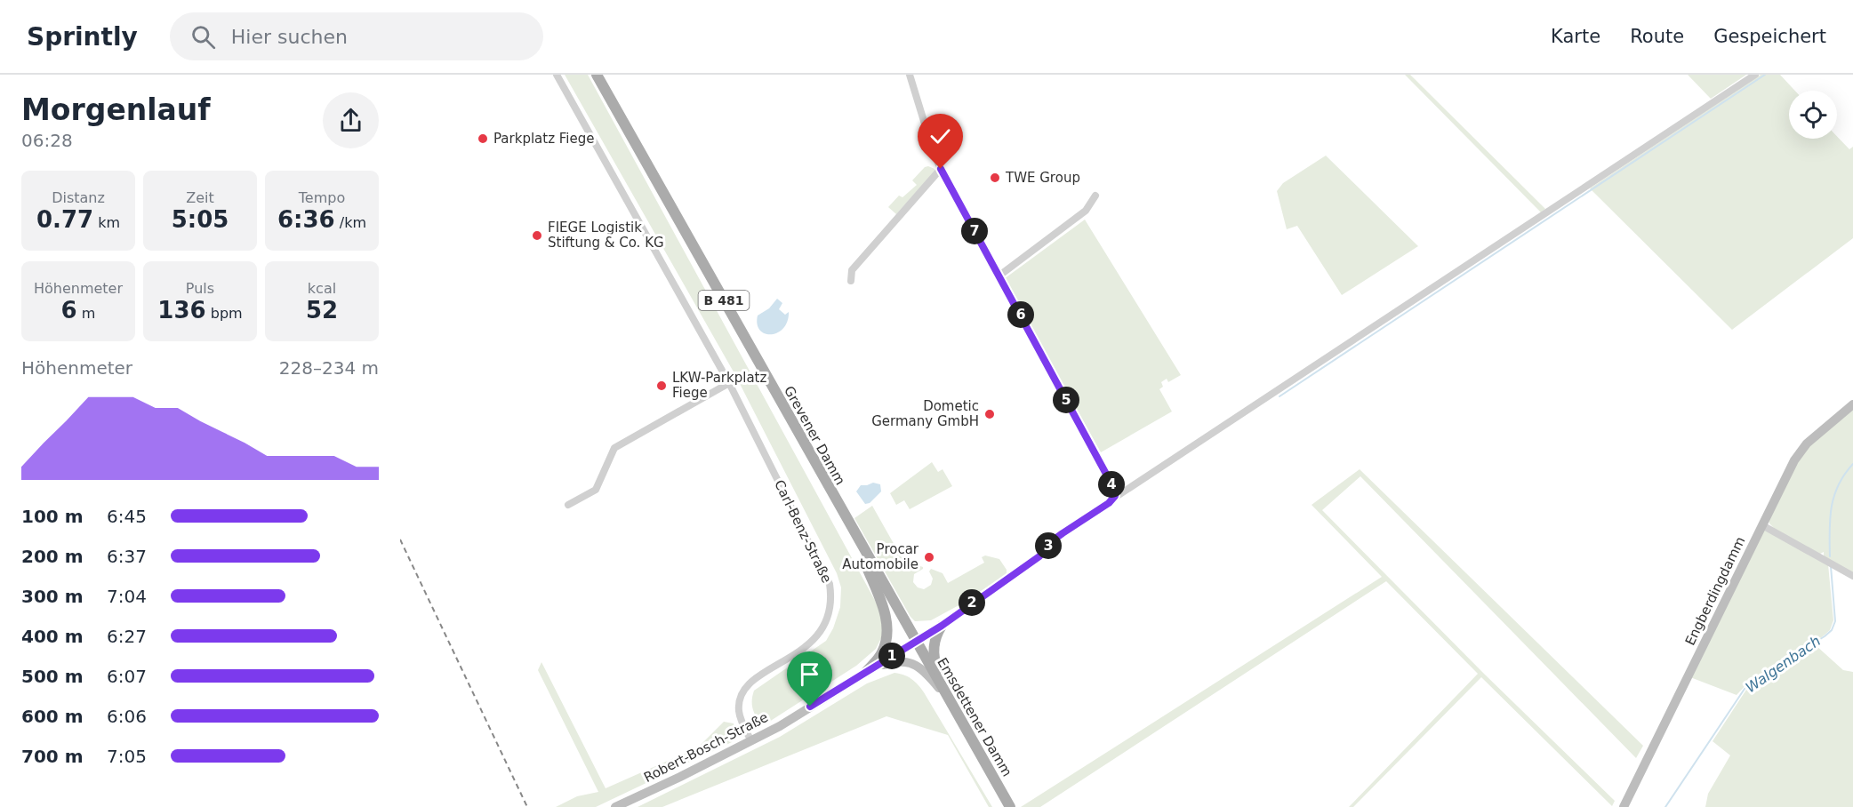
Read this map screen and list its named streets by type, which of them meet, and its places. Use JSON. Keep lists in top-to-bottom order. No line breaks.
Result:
{"streets":{"main road":["B 481","Grevener Damm","Emsdettener Damm"],"street":["Carl-Benz-Straße","Engberdingdamm","Robert-Bosch-Straße"]},"crossings":[["Grevener Damm","Emsdettener Damm"],["Grevener Damm","Robert-Bosch-Straße"],["Carl-Benz-Straße","Robert-Bosch-Straße"],["Emsdettener Damm","Robert-Bosch-Straße"]],"water":["Walgenbach"],"places":["Parkplatz Fiege","TWE Group","FIEGE Logistik Stiftung & Co. KG","LKW-Parkplatz Fiege","Dometic Germany GmbH","Procar Automobile"],"page":{"header":"Sprintly","search":"Hier suchen","nav":["Karte","Route","Gespeichert"],"heading":["Morgenlauf","06:28"],"stats":[["Distanz","0.77 km"],["Zeit","5:05"],["Tempo","6:36 /km"],["Höhenmeter","6 m"],["Puls","136 bpm"],["kcal","52"]],"pins":["7","6","5","4","3","2","1"],"chart":["Höhenmeter","228–234 m"],"list":[{"name":"100 m","note":"6:45"},{"name":"200 m","note":"6:37"},{"name":"300 m","note":"7:04"},{"name":"400 m","note":"6:27"},{"name":"500 m","note":"6:07"},{"name":"600 m","note":"6:06"},{"name":"700 m","note":"7:05"}]}}
